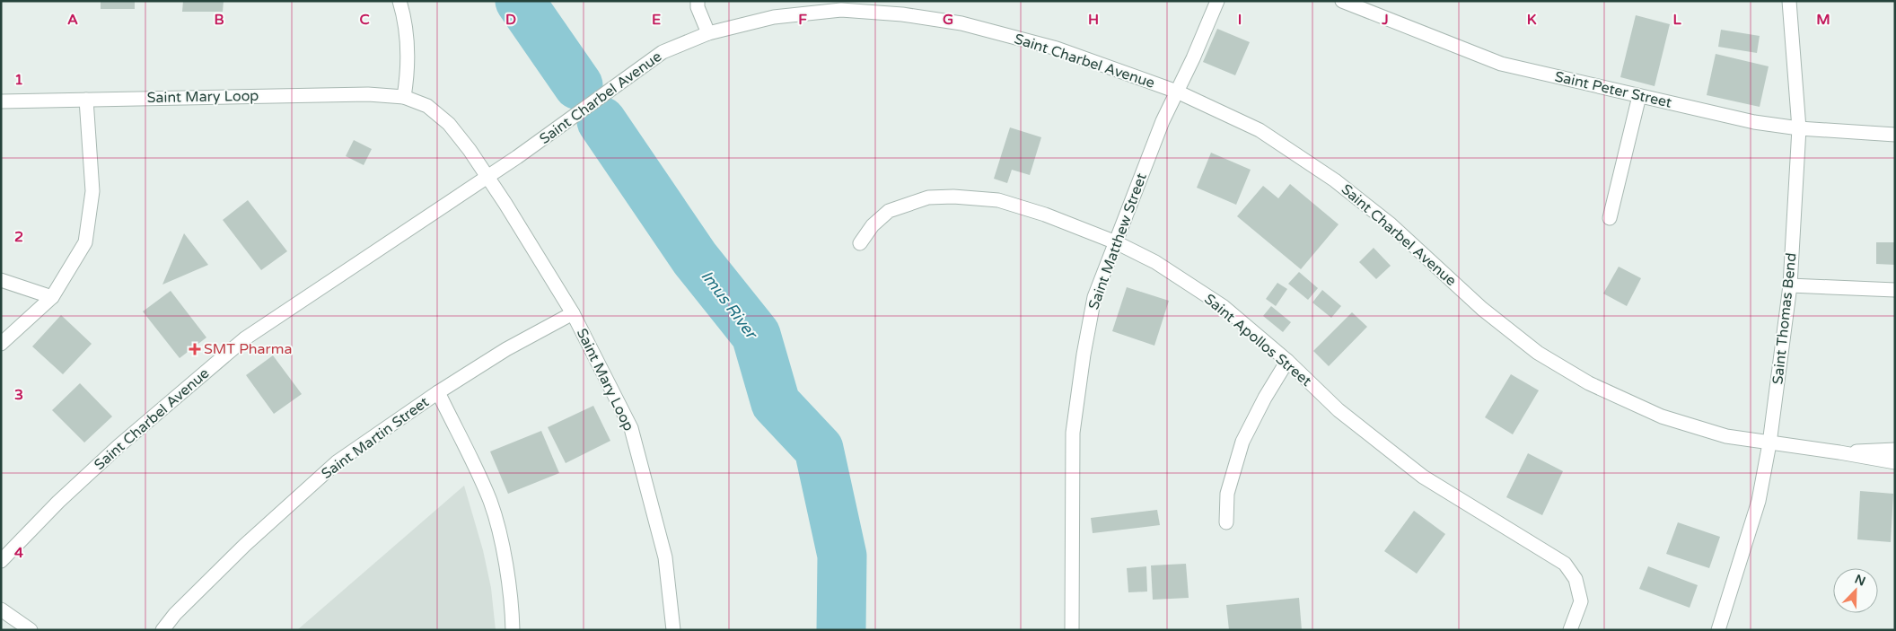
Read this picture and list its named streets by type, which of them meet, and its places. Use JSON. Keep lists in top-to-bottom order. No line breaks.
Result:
{"streets":{"street":["Saint Charbel Avenue","Saint Peter Street","Saint Mary Loop","Saint Matthew Street","Saint Thomas Bend","Saint Apollos Street","Saint Martin Street"]},"crossings":[["Saint Charbel Avenue","Saint Mary Loop"],["Saint Charbel Avenue","Saint Matthew Street"],["Saint Charbel Avenue","Saint Thomas Bend"],["Saint Peter Street","Saint Thomas Bend"],["Saint Mary Loop","Saint Martin Street"],["Saint Matthew Street","Saint Apollos Street"]],"water":["Imus River"],"places":{"health":["SMT Pharma"]},"north":"top right","grid":{"columns":["A","B","C","D","E","F","G","H","I","J","K","L","M"],"rows":["1","2","3","4"]}}
